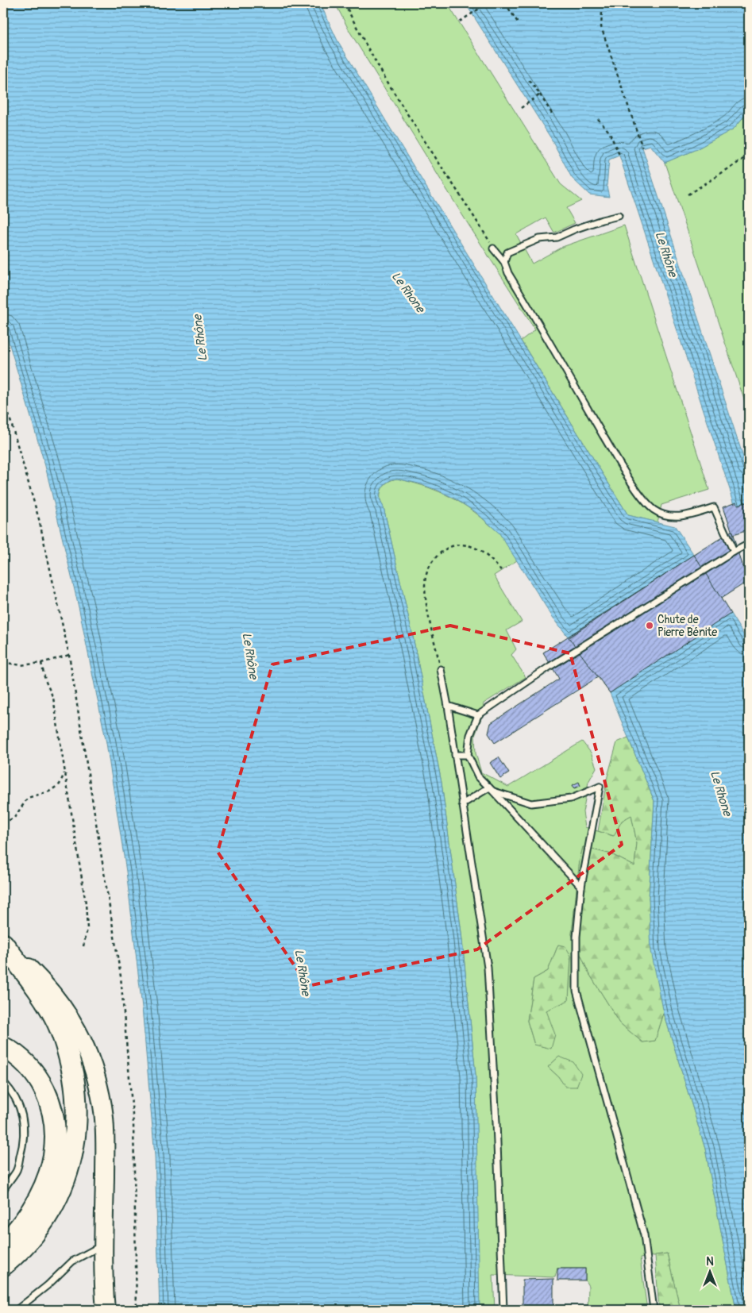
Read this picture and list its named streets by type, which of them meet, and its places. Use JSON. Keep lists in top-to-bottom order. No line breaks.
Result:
{"water":["Le Rhône","Le Rhone"],"places":["Chute de Pierre Bénite"],"north":"top"}
